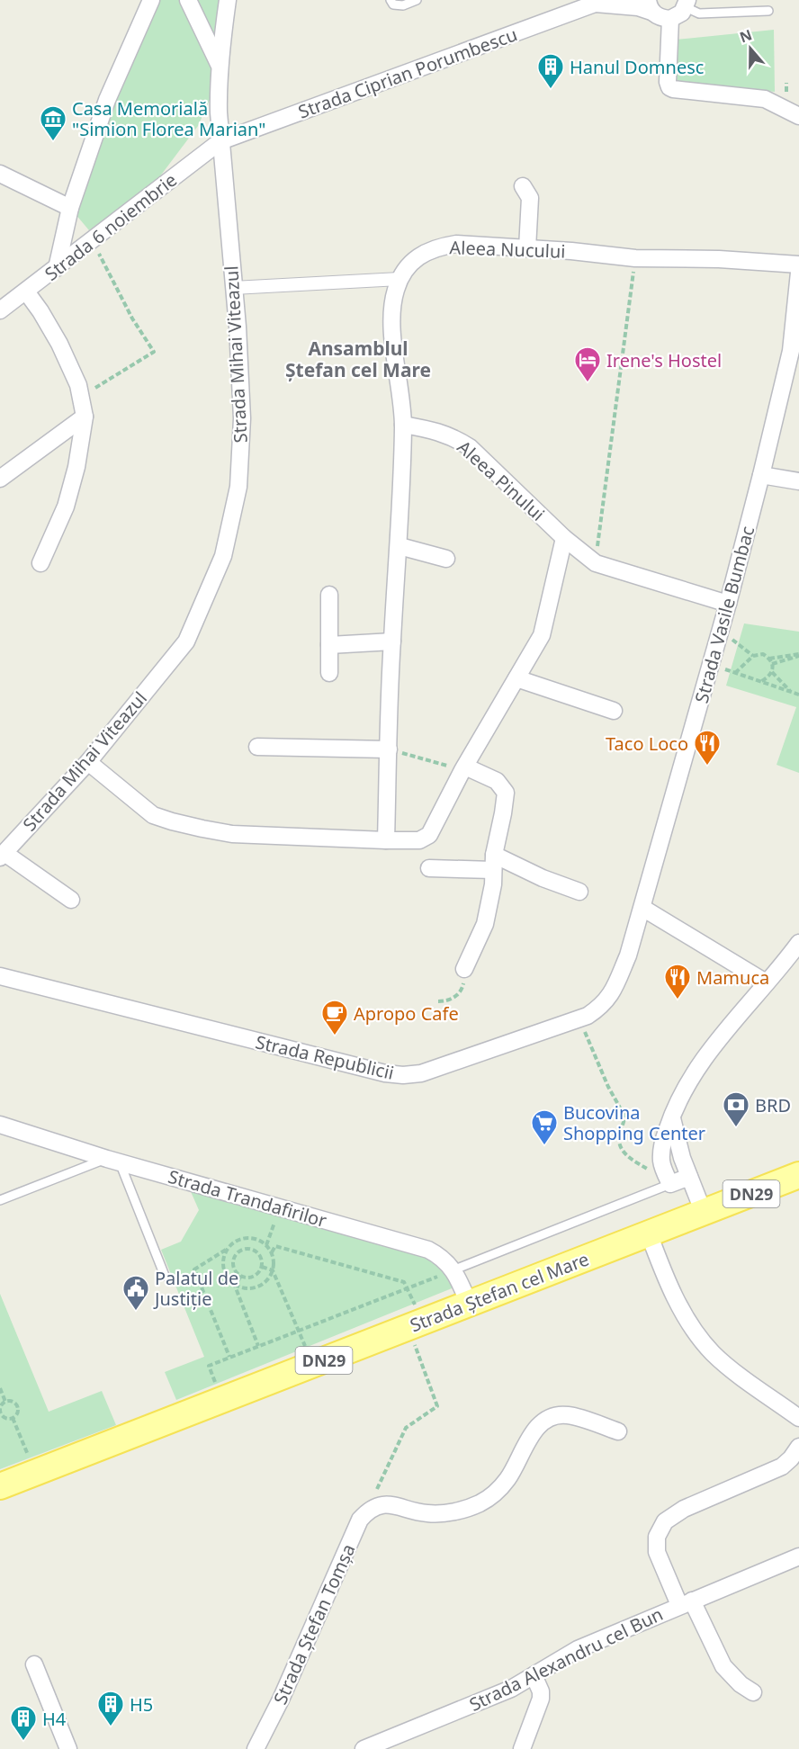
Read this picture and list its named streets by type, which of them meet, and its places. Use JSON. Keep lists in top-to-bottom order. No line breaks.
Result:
{"streets":{"main road":["DN29","Strada Ștefan cel Mare"],"street":["Strada Ciprian Porumbescu","Strada 6 noiembrie","Aleea Nucului","Strada Mihai Viteazul","Aleea Pinului","Strada Vasile Bumbac","Strada Republicii","Strada Trandafirilor","Strada Ștefan Tomșa","Strada Alexandru cel Bun"]},"crossings":[["Strada Ciprian Porumbescu","Strada 6 noiembrie"],["Strada Ciprian Porumbescu","Strada Mihai Viteazul"],["Strada 6 noiembrie","Strada Mihai Viteazul"],["Aleea Nucului","Aleea Pinului"],["Strada Vasile Bumbac","Strada Republicii"],["DN29","Strada Ștefan cel Mare"],["Strada Trandafirilor","Strada Ștefan cel Mare"]],"districts":["Ansamblul Ștefan cel Mare"],"places":{"building":["Hanul Domnesc","H5","H4"],"museum":["Casa Memorială \"Simion Florea Marian\""],"hotel":["Irene's Hostel"],"restaurant":["Taco Loco","Mamuca"],"cafe":["Apropo Cafe"],"bank":["BRD"],"supermarket":["Bucovina Shopping Center"],"public building":["Palatul de Justiție"]},"north":"top"}
